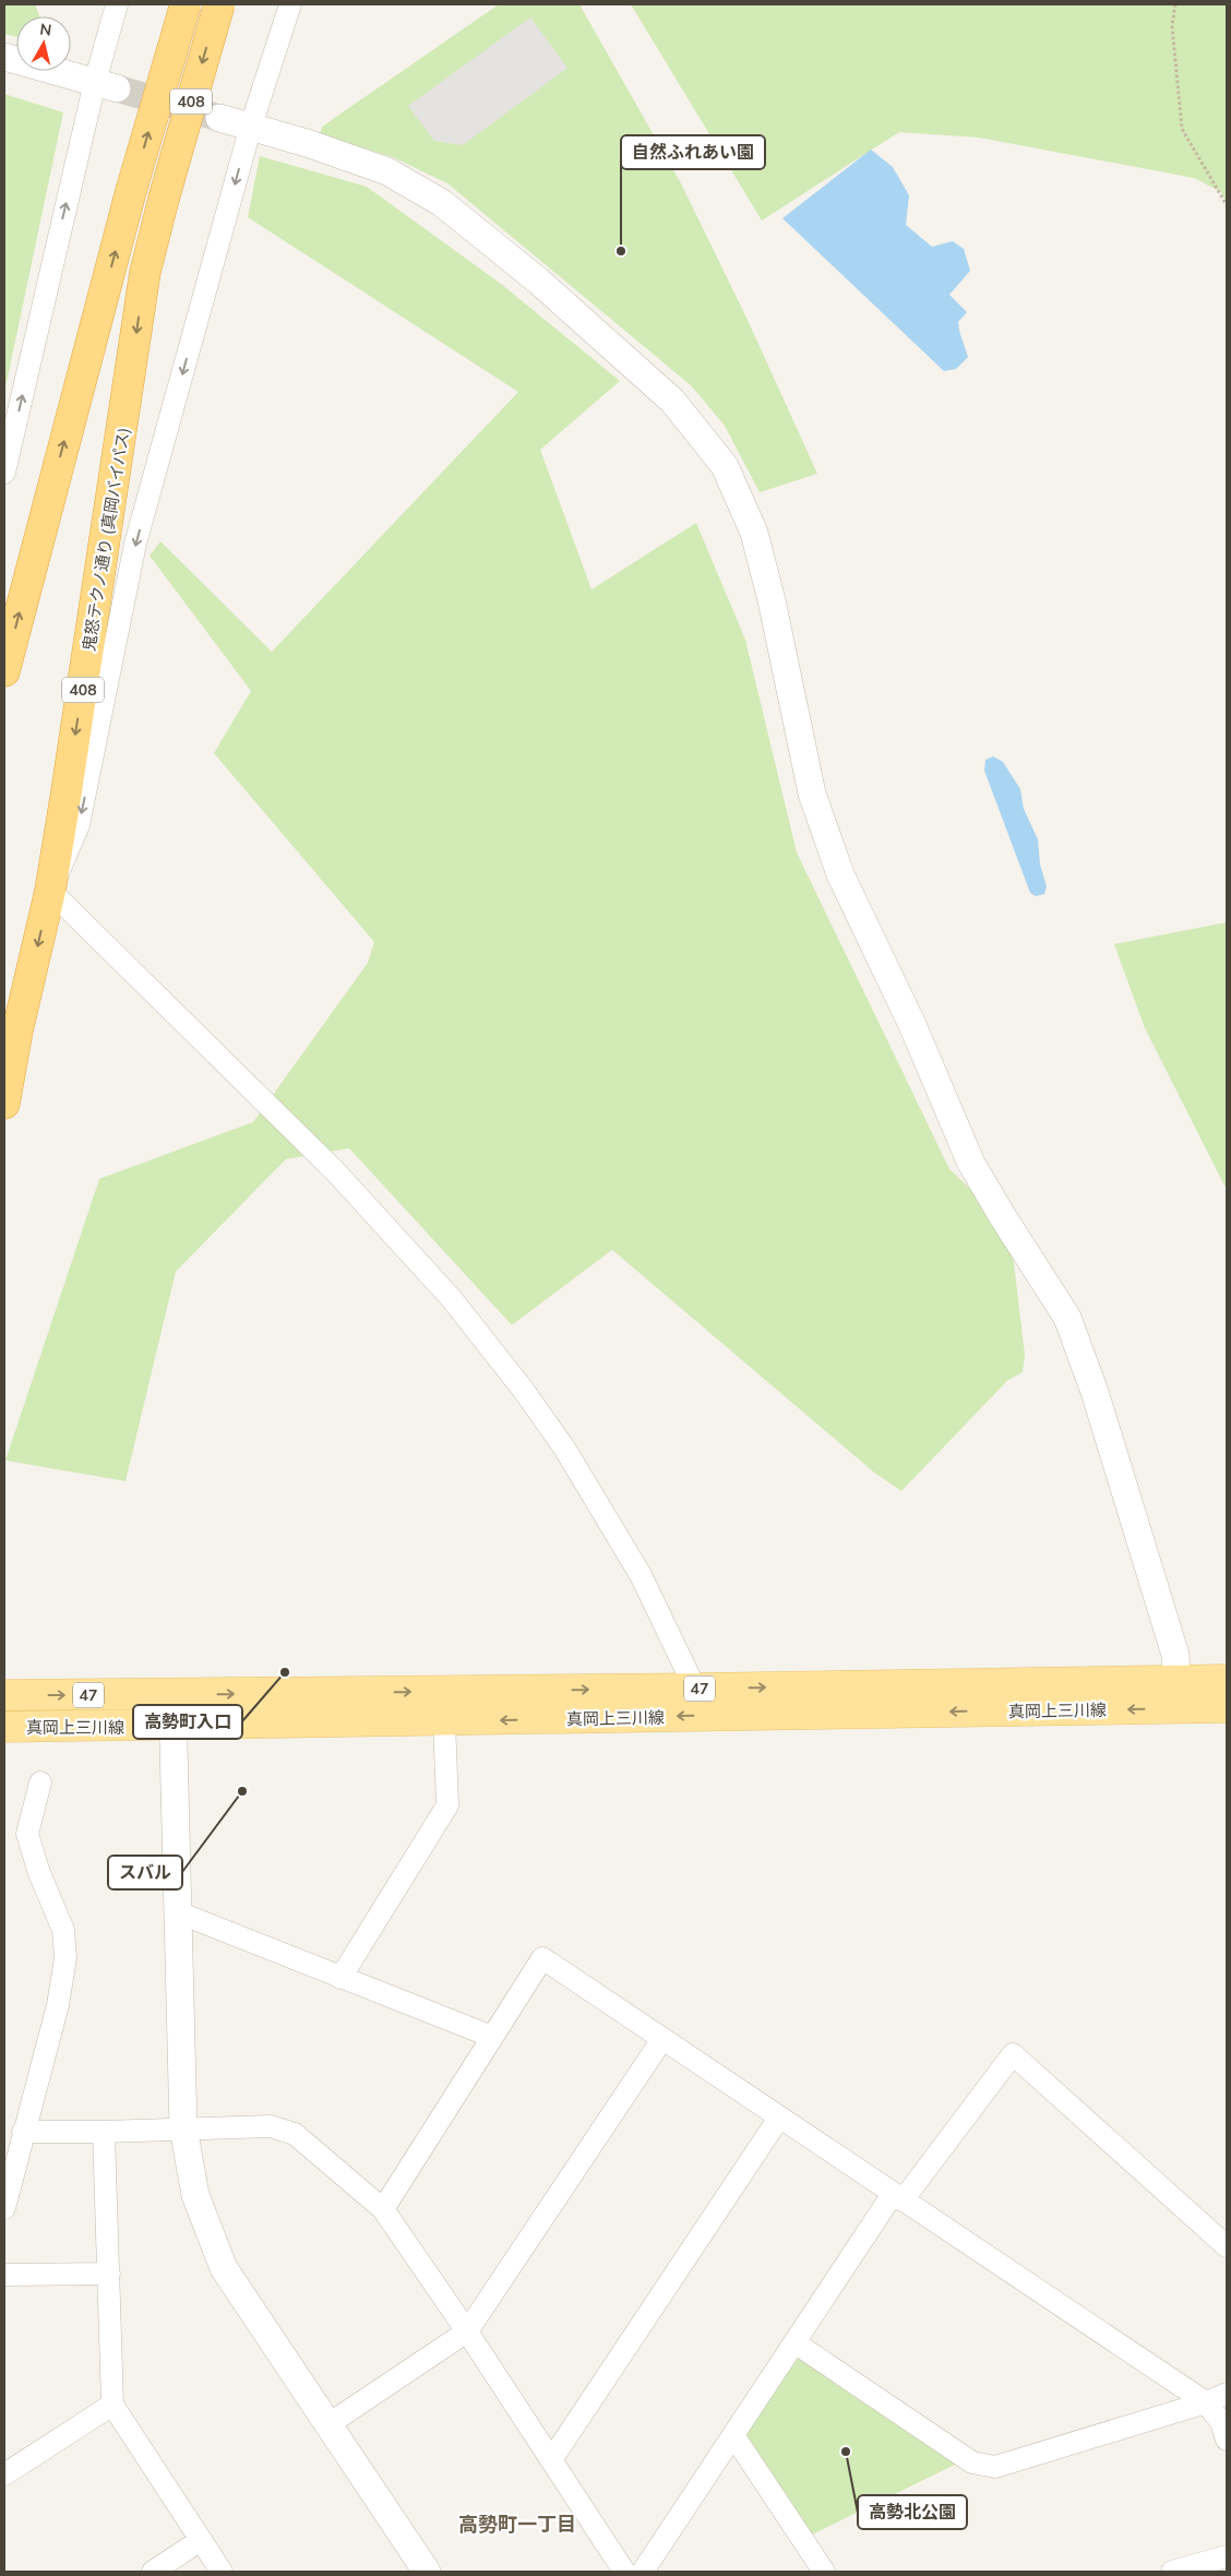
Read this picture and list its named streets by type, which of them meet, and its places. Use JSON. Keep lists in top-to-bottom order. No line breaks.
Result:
{"streets":{"highway":["408","鬼怒テクノ通り (真岡バイパス)"],"main road":["47","真岡上三川線"]},"districts":["高勢町一丁目"],"places":["自然ふれあい園","高勢町入口","スバル","高勢北公園"],"north":"top"}
